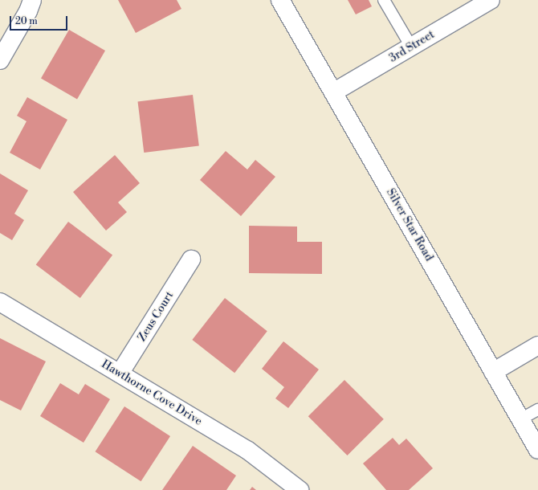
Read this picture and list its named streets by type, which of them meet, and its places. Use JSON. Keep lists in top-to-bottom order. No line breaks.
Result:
{"streets":{"street":["3rd Street","Silver Star Road","Zeus Court","Hawthorne Cove Drive"]},"crossings":[["3rd Street","Silver Star Road"],["Zeus Court","Hawthorne Cove Drive"]],"scale_bar":"20 m"}
